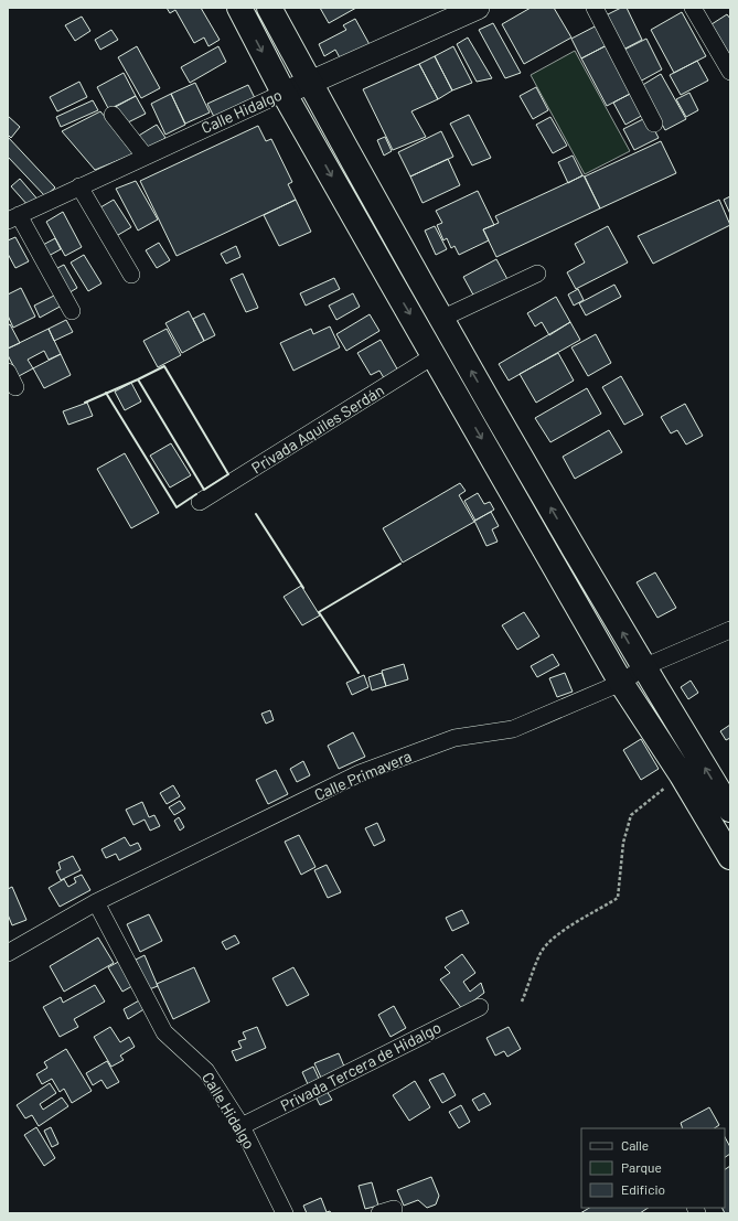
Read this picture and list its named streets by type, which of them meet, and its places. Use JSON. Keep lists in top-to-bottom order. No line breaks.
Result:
{"streets":{"street":["Calle Hidalgo","Privada Aquiles Serdán","Calle Primavera","Privada Tercera de Hidalgo"]},"crossings":[["Calle Hidalgo","Calle Primavera"],["Calle Hidalgo","Privada Tercera de Hidalgo"]],"legend":["Calle","Parque","Edificio"]}
